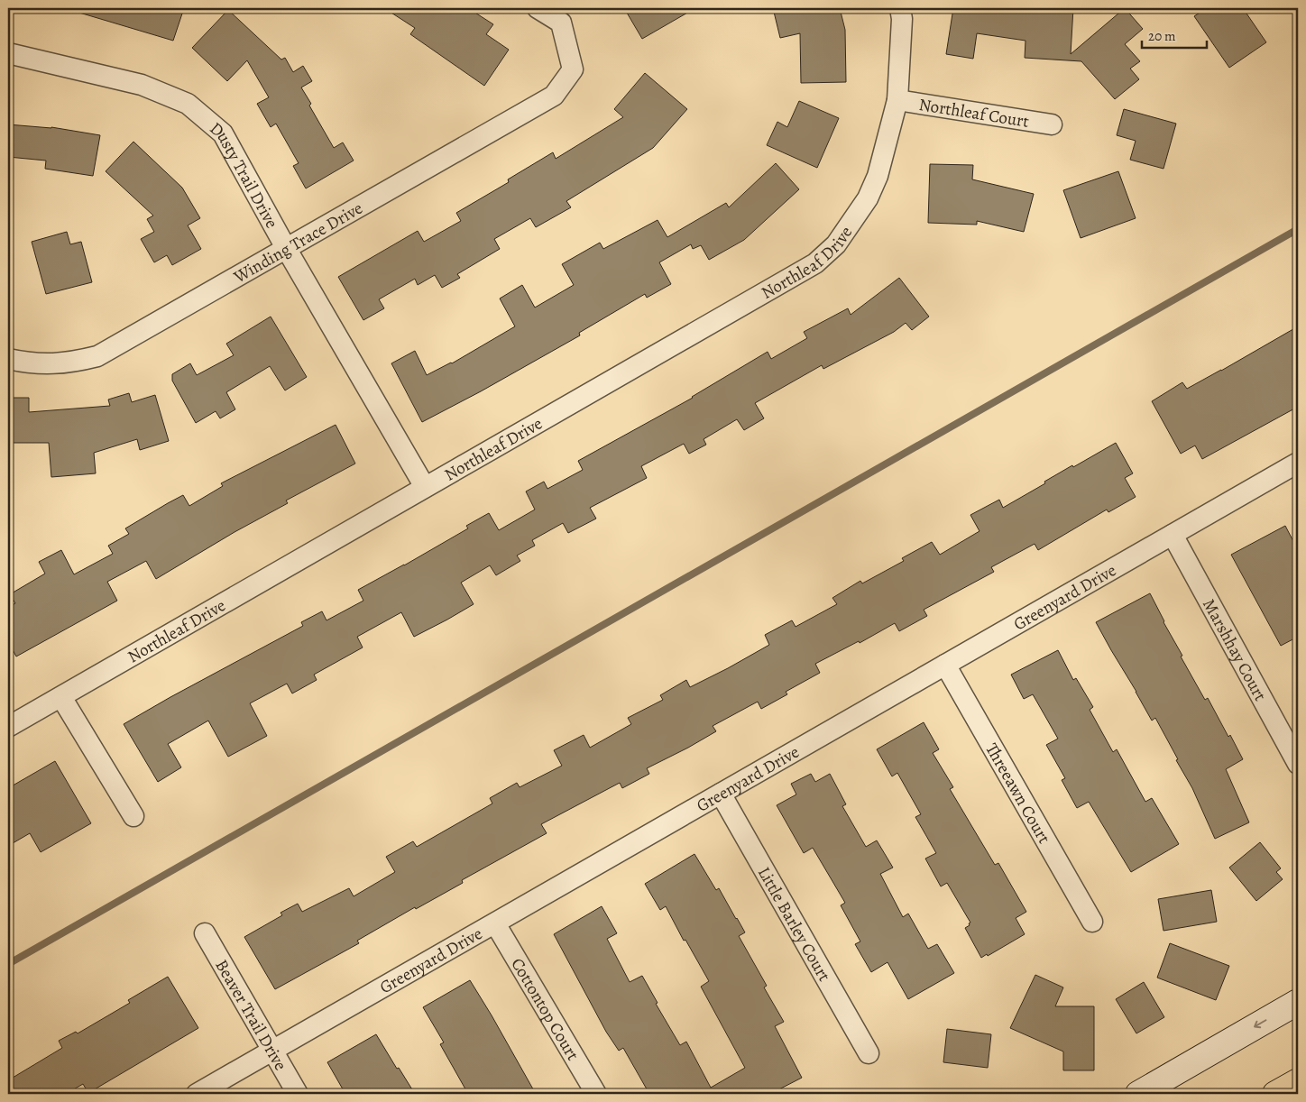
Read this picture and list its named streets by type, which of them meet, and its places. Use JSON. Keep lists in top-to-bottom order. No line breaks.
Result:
{"streets":{"street":["Northleaf Court","Dusty Trail Drive","Winding Trace Drive","Northleaf Drive","Greenyard Drive","Marshhay Court","Threeawn Court","Little Barley Court","Cottontop Court","Beaver Trail Drive"]},"crossings":[["Northleaf Court","Northleaf Drive"],["Dusty Trail Drive","Winding Trace Drive"],["Dusty Trail Drive","Northleaf Drive"],["Greenyard Drive","Marshhay Court"],["Greenyard Drive","Threeawn Court"],["Greenyard Drive","Little Barley Court"],["Greenyard Drive","Cottontop Court"],["Greenyard Drive","Beaver Trail Drive"]],"scale_bar":"20 m"}
